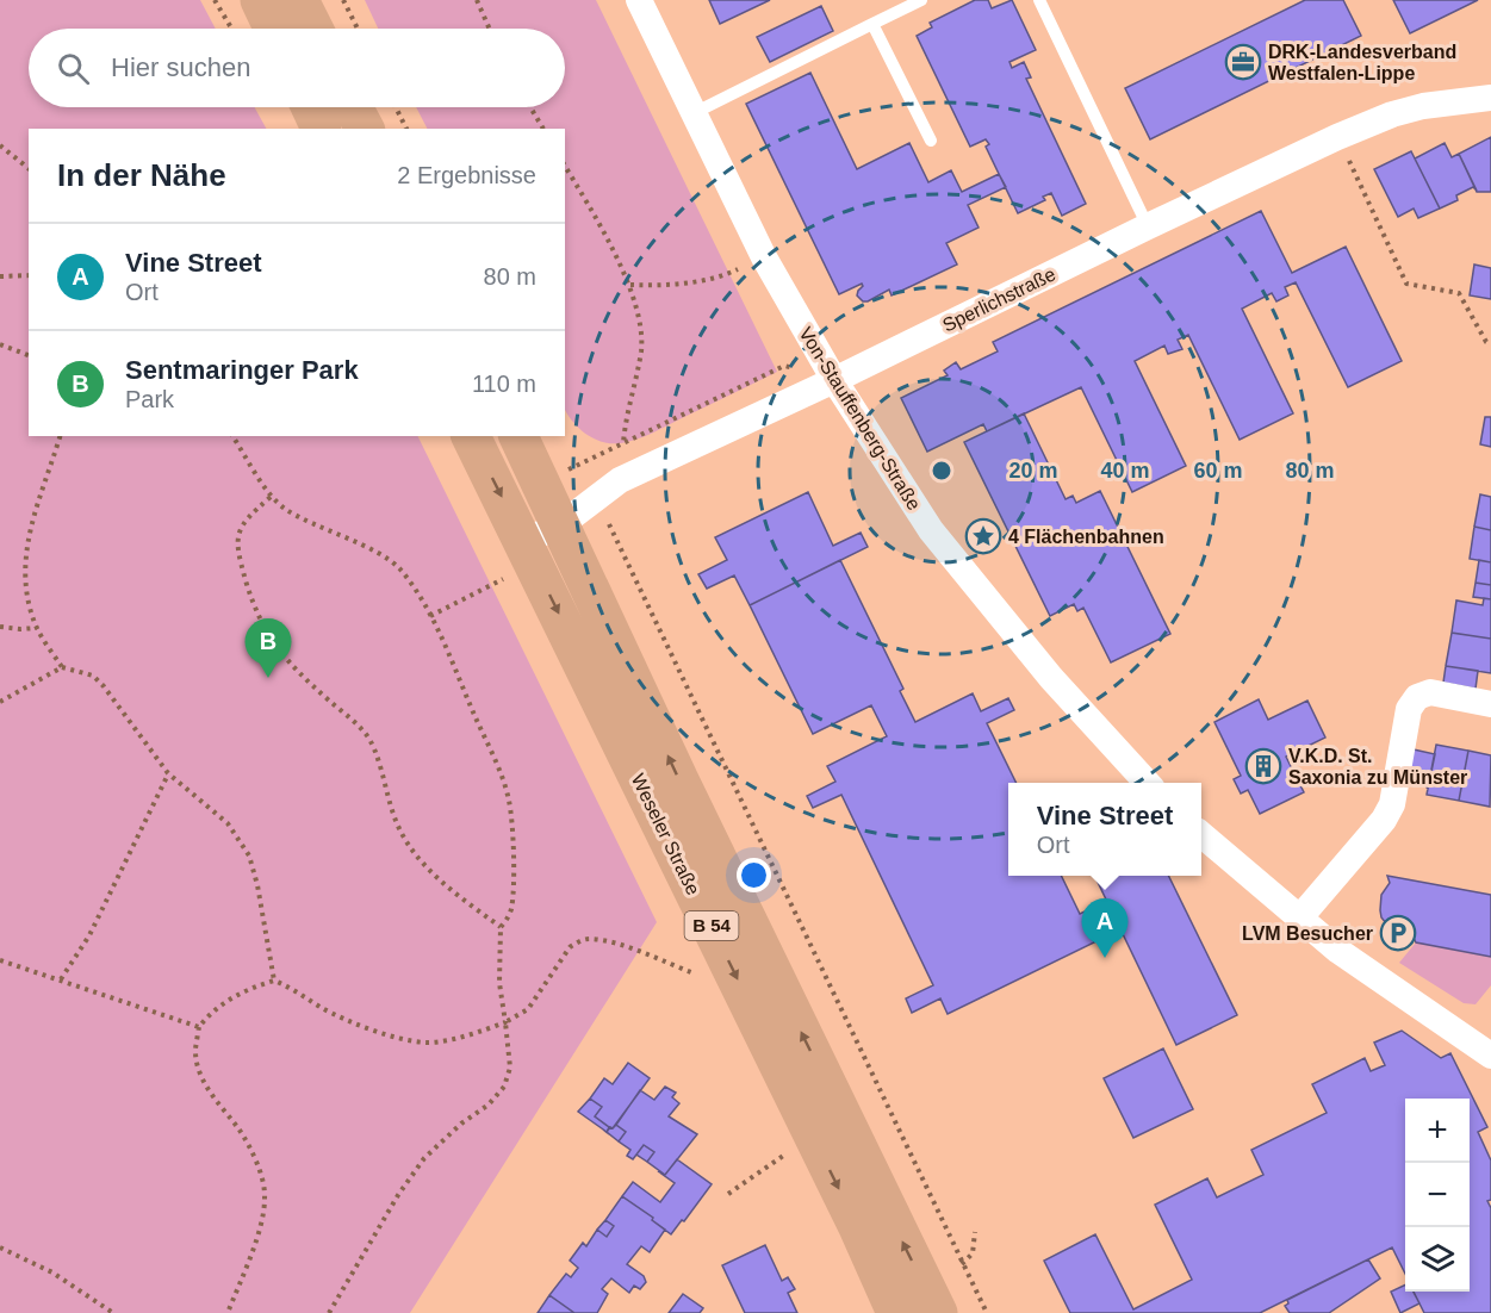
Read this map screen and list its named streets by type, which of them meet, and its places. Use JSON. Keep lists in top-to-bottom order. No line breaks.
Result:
{"streets":{"main road":["Weseler Straße","B 54"],"street":["Sperlichstraße","Von-Stauffenberg-Straße"]},"crossings":[["Sperlichstraße","Von-Stauffenberg-Straße"],["Sperlichstraße","Weseler Straße"]],"places":{"office":["DRK-Landesverband Westfalen-Lippe"],"place":["4 Flächenbahnen"],"building":["V.K.D. St. Saxonia zu Münster"],"parking":["LVM Besucher"]},"page":{"search":"Hier suchen","heading":["In der Nähe","2 Ergebnisse"],"list":[{"mark":"A","name":"Vine Street","note":"Ort","value":"80 m"},{"mark":"B","name":"Sentmaringer Park","note":"Park","value":"110 m"}],"pins":["B","A"],"popup":["Vine Street","Ort"],"map_buttons":["+","−"]},"rings":["20 m","40 m","60 m","80 m"]}
